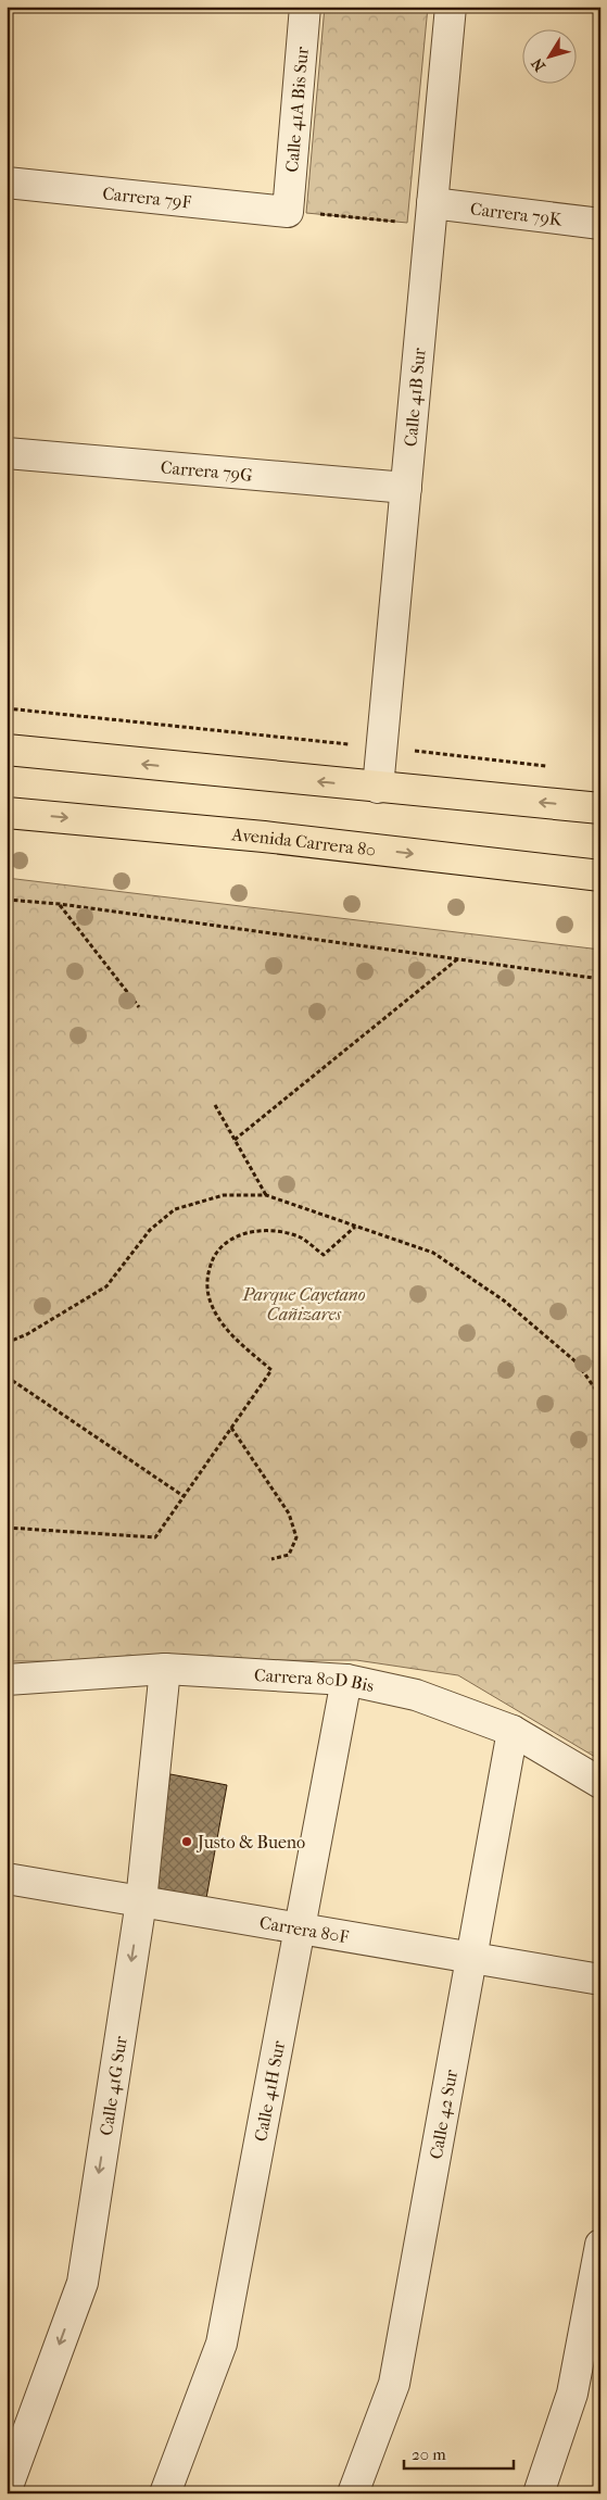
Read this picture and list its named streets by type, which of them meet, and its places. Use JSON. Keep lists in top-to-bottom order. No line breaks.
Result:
{"streets":{"main road":["Avenida Carrera 80"],"street":["Calle 41A Bis Sur","Carrera 79F","Carrera 79K","Calle 41B Sur","Carrera 79G","Carrera 80D Bis","Carrera 80F","Calle 41G Sur","Calle 41H Sur","Calle 42 Sur"]},"crossings":[["Calle 41A Bis Sur","Carrera 79F"],["Carrera 79K","Calle 41B Sur"],["Calle 41B Sur","Carrera 79G"],["Carrera 80D Bis","Calle 41G Sur"],["Carrera 80D Bis","Calle 41H Sur"],["Carrera 80D Bis","Calle 42 Sur"],["Carrera 80F","Calle 41G Sur"],["Carrera 80F","Calle 41H Sur"],["Carrera 80F","Calle 42 Sur"]],"one_way":["Calle 41G Sur"],"parks":["Parque Cayetano Cañizares"],"places":["Justo & Bueno"],"scale_bar":"20 m","north":"bottom left"}
